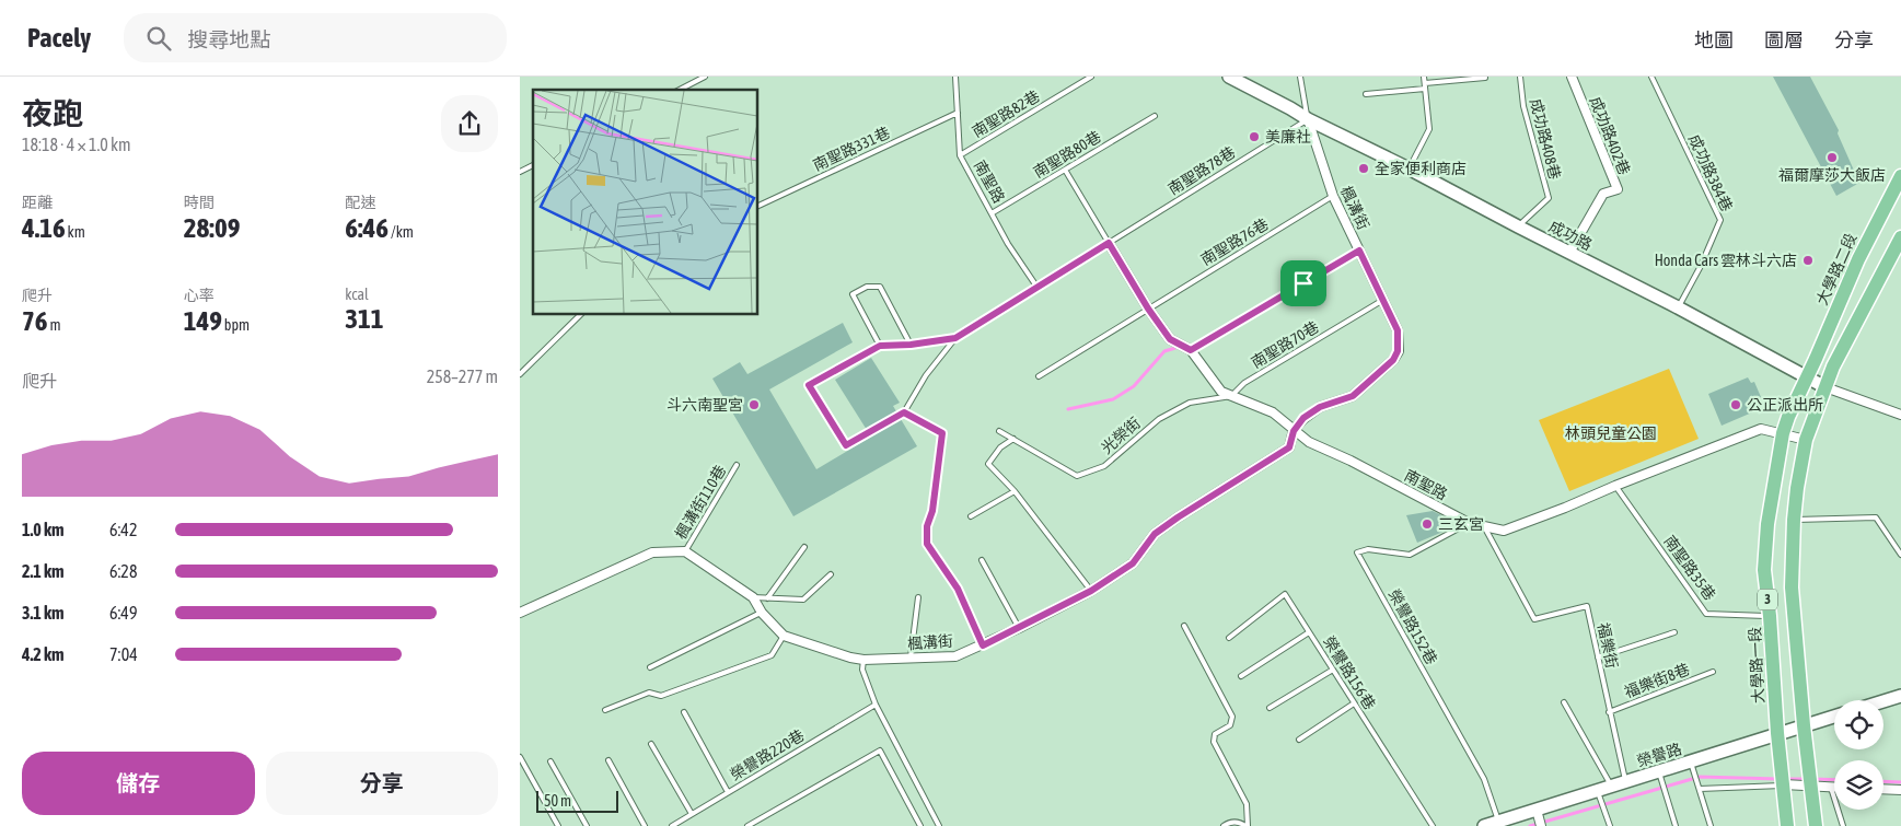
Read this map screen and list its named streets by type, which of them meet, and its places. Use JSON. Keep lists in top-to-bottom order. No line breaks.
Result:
{"streets":{"main road":["成功路","大學路二段","3","大學路一段","榮譽路"],"street":["成功路402巷","南聖路","楓溝街"],"lane":["南聖路82巷","成功路408巷","南聖路331巷","南聖路80巷","南聖路78巷","成功路384巷","南聖路76巷","南聖路70巷","光榮街","楓溝街110巷","南聖路35巷","榮譽路152巷","福樂街","榮譽路156巷","福樂街8巷","榮譽路220巷"]},"crossings":[["南聖路82巷","南聖路"],["成功路402巷","成功路"],["成功路408巷","成功路"],["南聖路331巷","南聖路"],["南聖路80巷","南聖路"],["南聖路78巷","南聖路"],["南聖路78巷","楓溝街"],["南聖路78巷","成功路"],["成功路384巷","成功路"],["南聖路","楓溝街"],["南聖路","南聖路76巷"],["南聖路","南聖路70巷"],["南聖路","光榮街"],["南聖路","南聖路35巷"],["南聖路","3"],["南聖路","榮譽路152巷"],["南聖路","福樂街"],["南聖路","大學路一段"],["楓溝街","成功路"],["楓溝街","南聖路76巷"],["楓溝街","南聖路70巷"],["楓溝街","楓溝街110巷"],["成功路","大學路二段"],["成功路","3"],["成功路","大學路一段"],["大學路二段","大學路一段"],["南聖路70巷","光榮街"],["南聖路35巷","大學路一段"],["3","榮譽路"],["榮譽路152巷","榮譽路"],["福樂街","福樂街8巷"],["福樂街","榮譽路"],["大學路一段","榮譽路"]],"parks":["林頭兒童公園"],"places":["美廉社","福爾摩莎大飯店","全家便利商店","Honda Cars 雲林斗六店","斗六南聖宮","公正派出所","三玄宮"],"scale_bar":"50 m","page":{"header":"Pacely","search":"搜尋地點","nav":["地圖","圖層","分享"],"heading":["夜跑","18:18 · 4 × 1.0 km"],"stats":[["距離","4.16 km"],["時間","28:09"],["配速","6:46 /km"],["爬升","76 m"],["心率","149 bpm"],["kcal","311"]],"chart":["爬升","258–277 m"],"list":[{"name":"1.0 km","note":"6:42"},{"name":"2.1 km","note":"6:28"},{"name":"3.1 km","note":"6:49"},{"name":"4.2 km","note":"7:04"}],"buttons":["儲存","分享"],"scale":"50 m"}}
